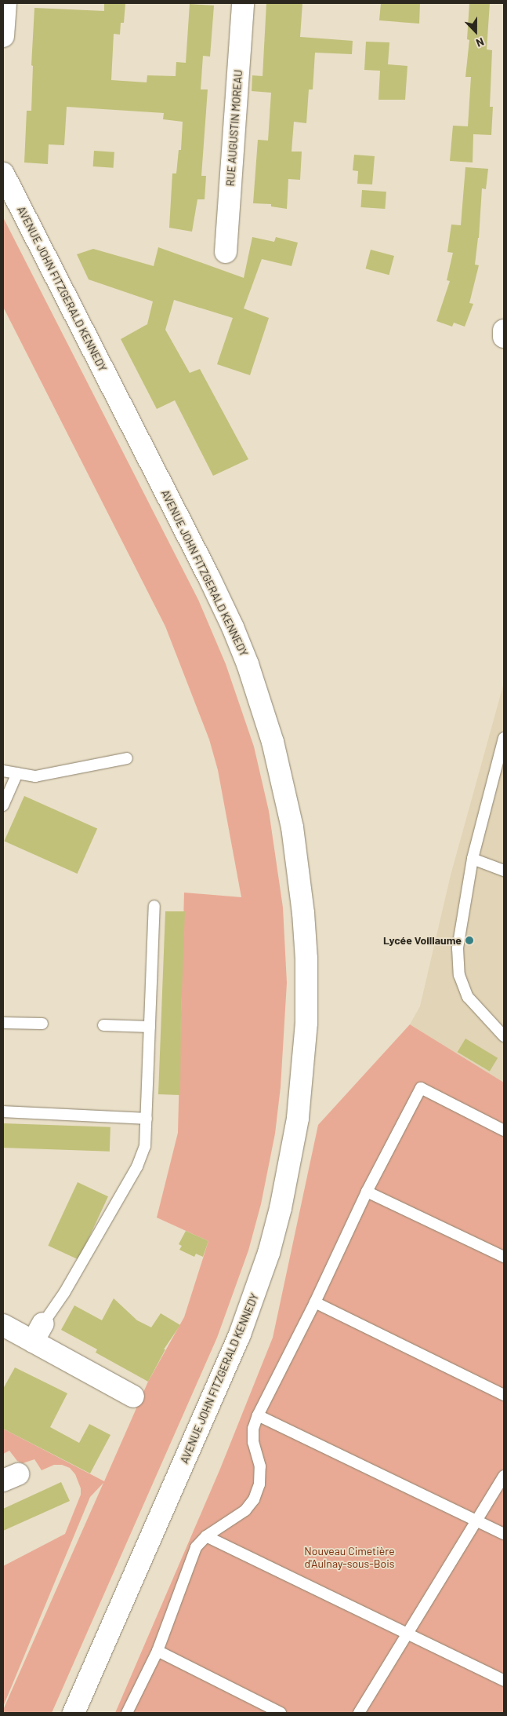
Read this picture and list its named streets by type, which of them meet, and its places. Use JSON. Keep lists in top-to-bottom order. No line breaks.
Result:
{"streets":{"main road":["RUE AUGUSTIN MOREAU","AVENUE JOHN FITZGERALD KENNEDY"]},"parks":["Nouveau Cimetière d'Aulnay-sous-Bois"],"places":["Lycée Voillaume"],"north":"bottom"}
